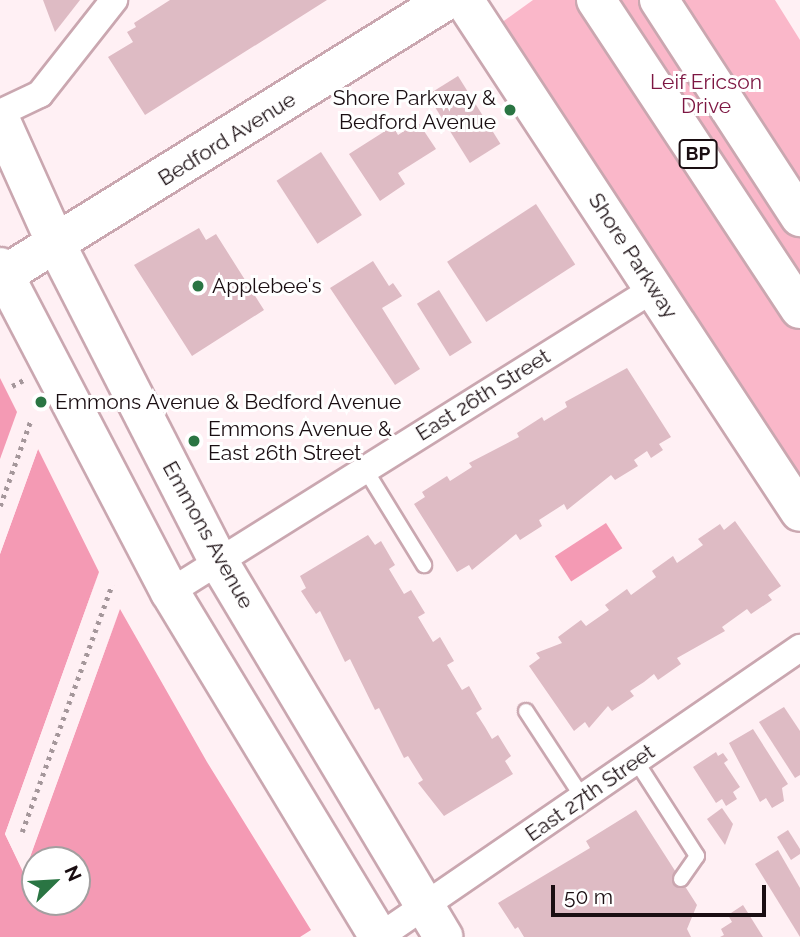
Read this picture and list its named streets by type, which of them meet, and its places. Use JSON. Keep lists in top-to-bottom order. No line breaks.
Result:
{"streets":{"main road":["Bedford Avenue","BP","Shore Parkway","Emmons Avenue"],"street":["East 26th Street","East 27th Street"]},"crossings":[["Bedford Avenue","Emmons Avenue"],["Shore Parkway","East 26th Street"],["East 26th Street","Emmons Avenue"],["Emmons Avenue","East 27th Street"]],"parks":["Leif Ericson Drive"],"places":["Shore Parkway & Bedford Avenue","Applebee's","Emmons Avenue & Bedford Avenue","Emmons Avenue & East 26th Street"],"scale_bar":"50 m","north":"top right"}
